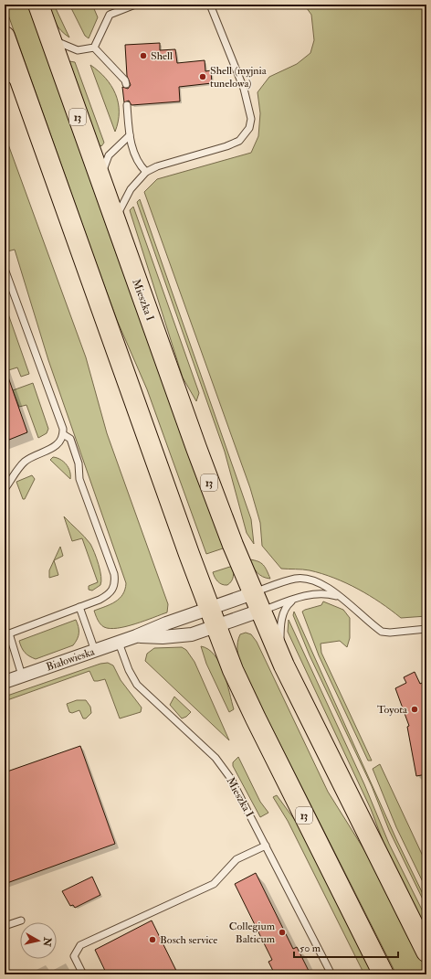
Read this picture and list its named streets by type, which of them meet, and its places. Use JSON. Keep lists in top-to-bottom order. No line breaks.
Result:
{"streets":{"main road":["13","Mieszka I"],"street":["Białowieska"]},"crossings":[["13","Białowieska"],["Mieszka I","Białowieska"]],"places":["Shell","Shell (myjnia tunelowa)","Toyota","Collegium Balticum","Bosch service"],"scale_bar":"50 m","north":"right"}
